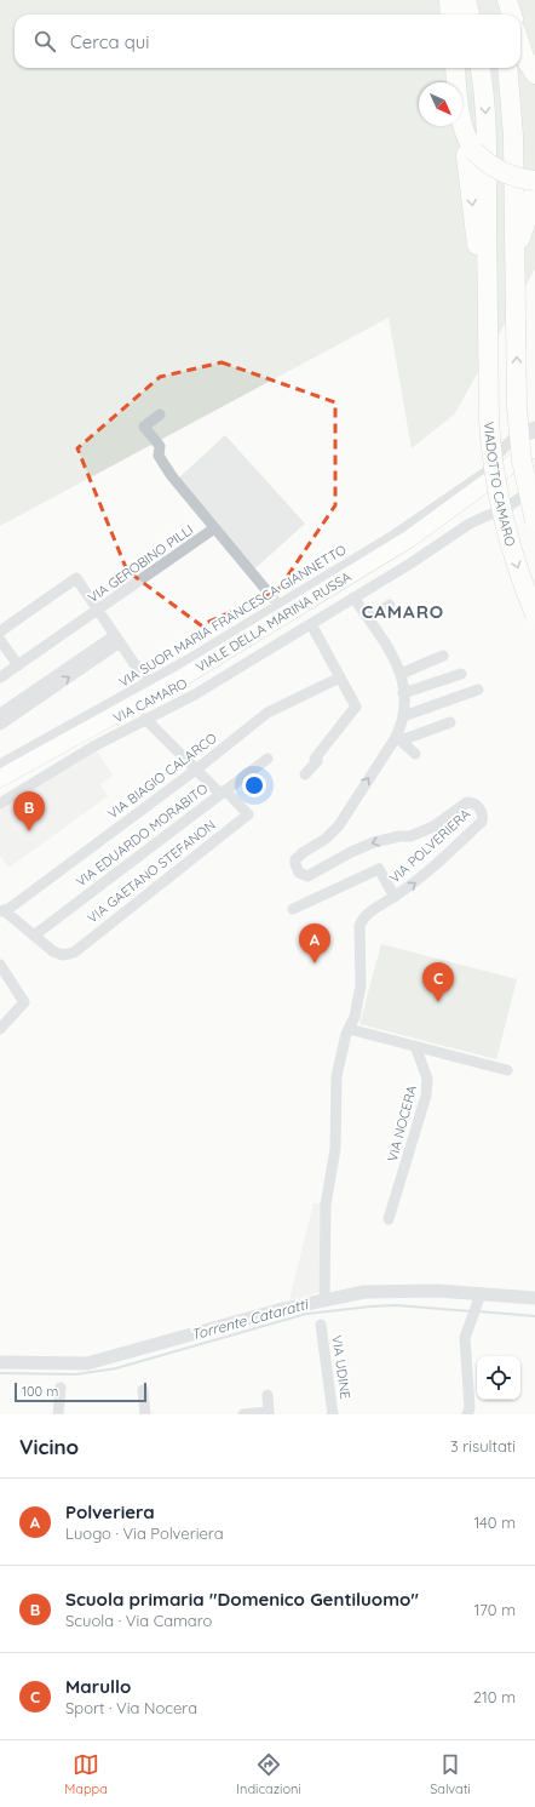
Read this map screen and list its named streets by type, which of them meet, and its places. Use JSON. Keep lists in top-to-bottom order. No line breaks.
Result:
{"streets":{"highway":["VIADOTTO CAMARO"],"main road":["VIALE DELLA MARINA RUSSA"],"street":["VIA GEROBINO PILLI","VIA SUOR MARIA FRANCESCA GIANNETTO","VIA CAMARO","VIA BIAGIO CALARCO","VIA EDUARDO MORABITO","VIA POLVERIERA","VIA GAETANO STEFANON","VIA NOCERA","VIA UDINE"]},"crossings":[["VIA GEROBINO PILLI","VIA SUOR MARIA FRANCESCA GIANNETTO"],["VIA CAMARO","VIA POLVERIERA"],["VIA EDUARDO MORABITO","VIA GAETANO STEFANON"]],"districts":["CAMARO"],"water":["Torrente Cataratti"],"scale_bar":"100 m","north":"bottom right","page":{"search":"Cerca qui","pins":["B","A","C"],"scale":"100 m","heading":["Vicino","3 risultati"],"list":[{"mark":"A","name":"Polveriera","note":"Luogo · Via Polveriera","value":"140 m"},{"mark":"B","name":"Scuola primaria \"Domenico Gentiluomo\"","note":"Scuola · Via Camaro","value":"170 m"},{"mark":"C","name":"Marullo","note":"Sport · Via Nocera","value":"210 m"}],"nav":["Mappa","Indicazioni","Salvati"]}}
